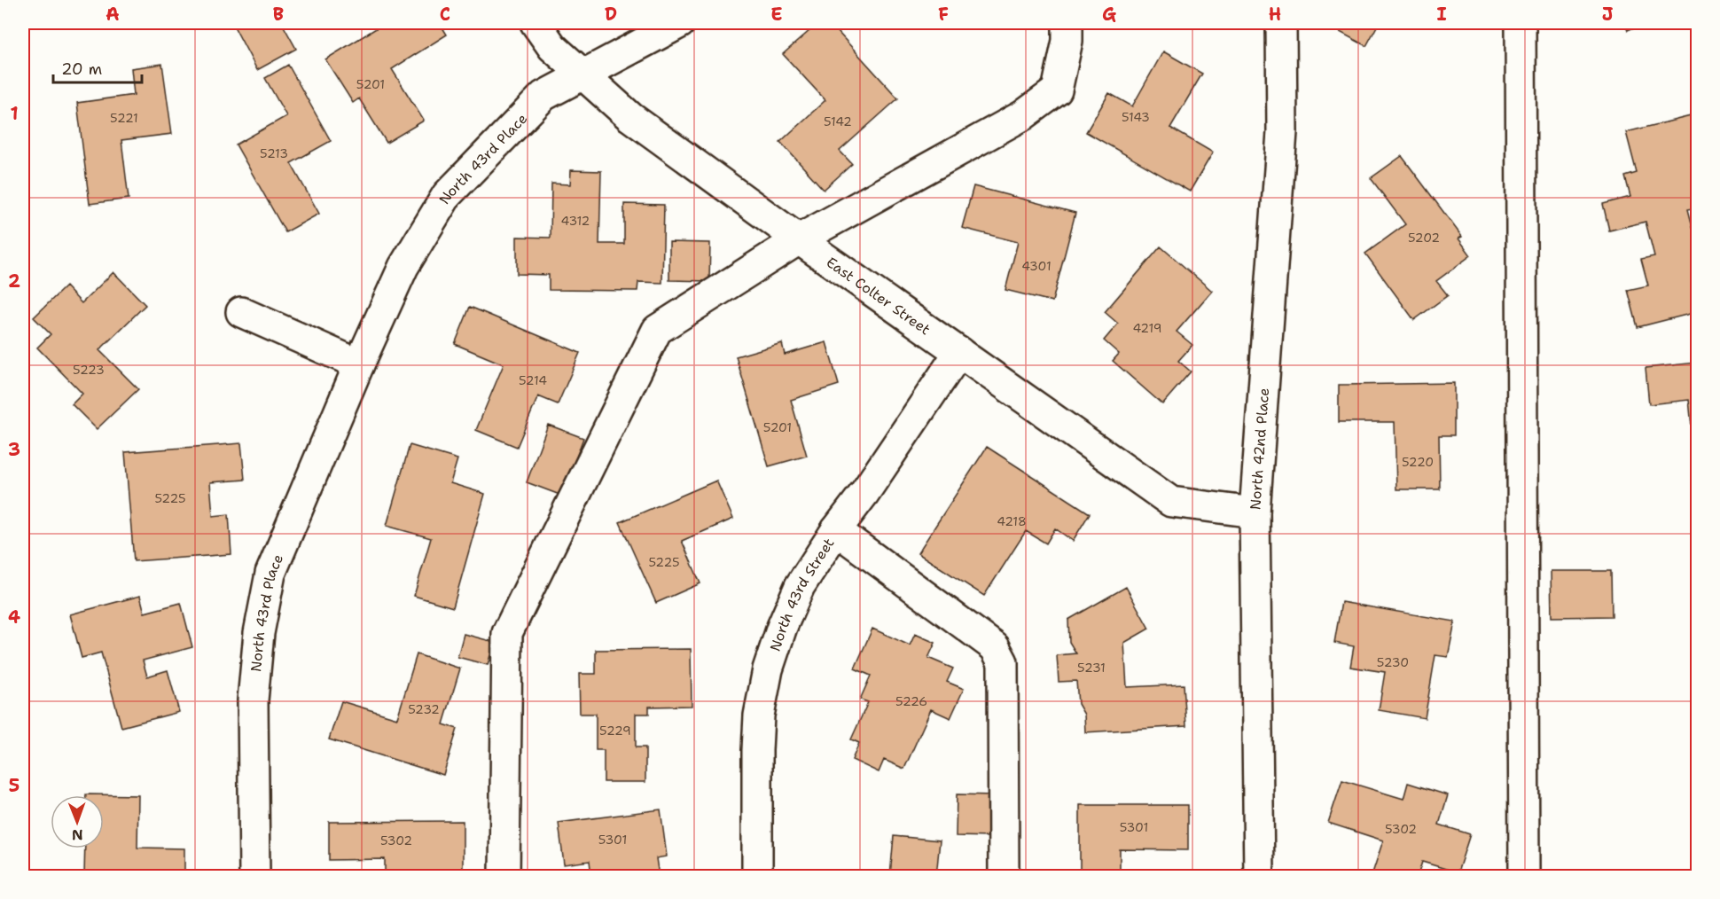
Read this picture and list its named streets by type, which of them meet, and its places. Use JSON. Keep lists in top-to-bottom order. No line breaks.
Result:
{"streets":{"street":["North 43rd Place","East Colter Street","North 42nd Place","North 43rd Street"]},"crossings":[["North 43rd Place","East Colter Street"],["East Colter Street","North 42nd Place"],["East Colter Street","North 43rd Street"]],"house_numbers":["5201","5143","5221","5142","5213","4312","5202","4301","4219","5223","5214","5201","5220","5225","4218","5225","5230","5231","5226","5232","5229","5301","5302","5301","5302"],"scale_bar":"20 m","north":"bottom","grid":{"columns":["A","B","C","D","E","F","G","H","I","J"],"rows":["1","2","3","4","5"]}}
